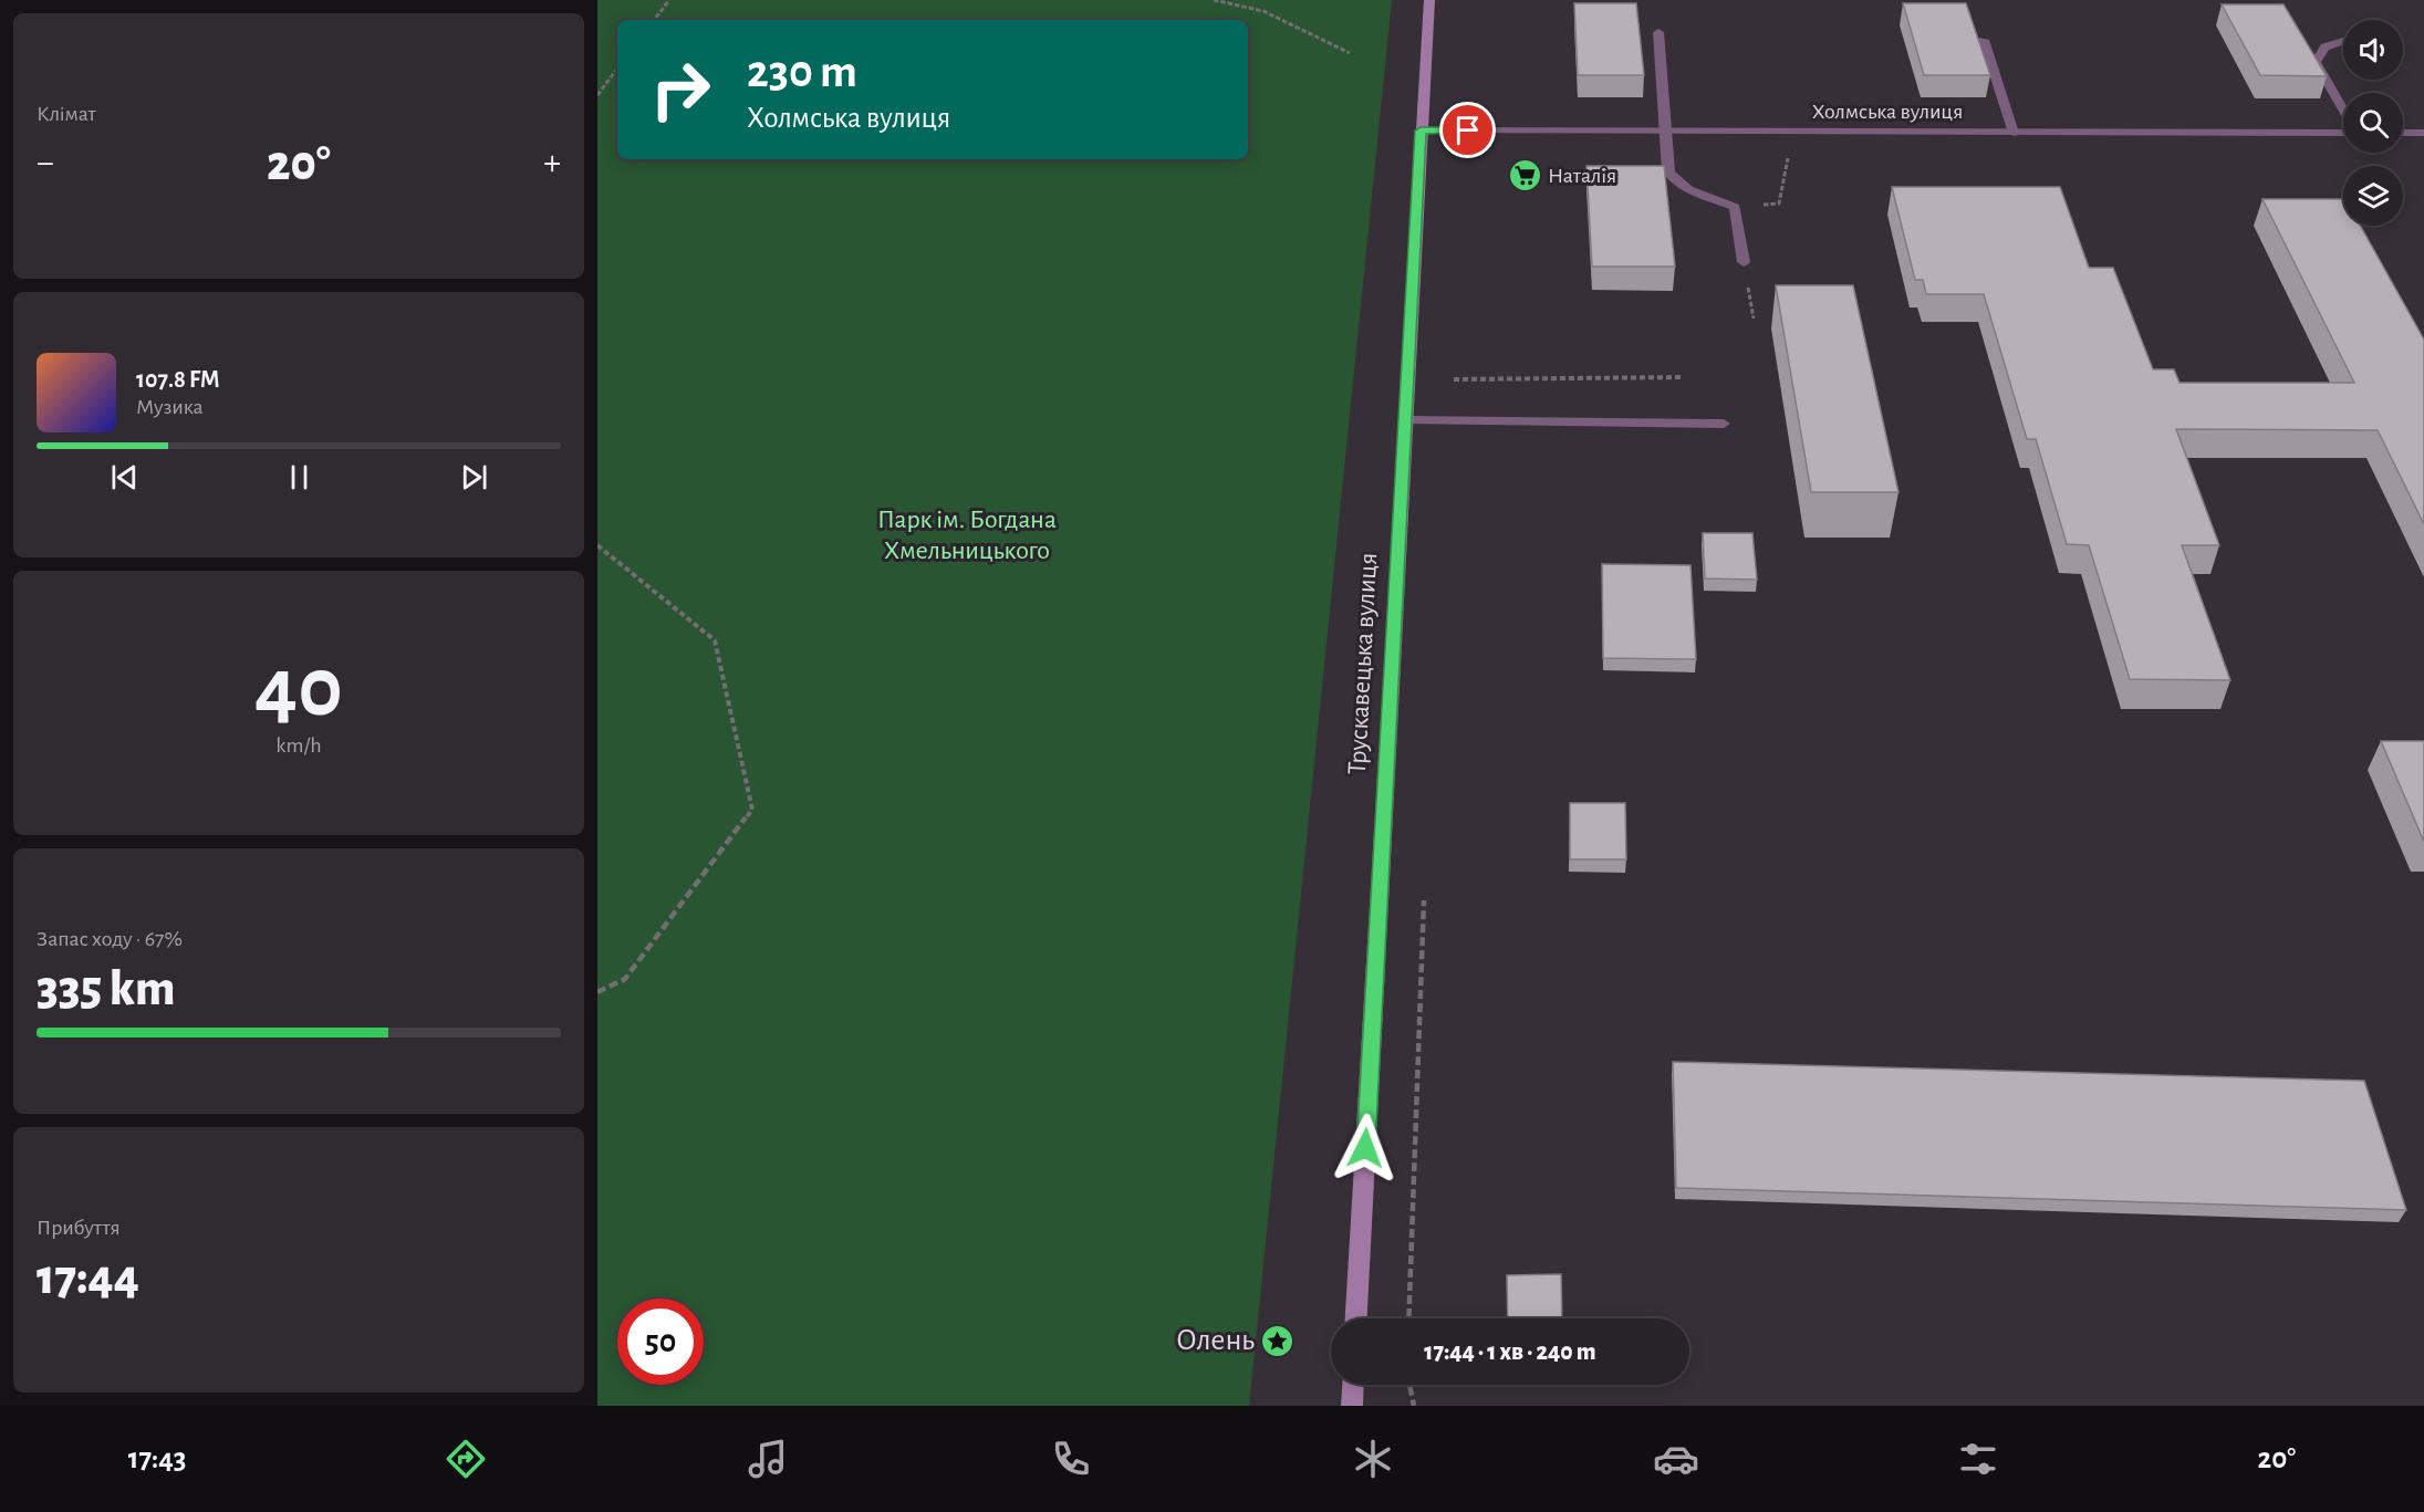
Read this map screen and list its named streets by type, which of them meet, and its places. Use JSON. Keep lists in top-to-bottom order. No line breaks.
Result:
{"streets":{"main road":["Трускавецька вулиця"],"street":["Холмська вулиця"]},"crossings":[["Холмська вулиця","Трускавецька вулиця"]],"parks":["Парк ім. Богдана Хмельницького"],"places":{"supermarket":["Наталія"],"place":["Олень"]},"page":{"tile":["Клімат",["40","km/h"],["Запас ходу · 67%","335 km"],["Прибуття","17:44"]],"turn":["230 m","Холмська вулиця"],"heat":["−","20°","+"],"song":["107.8 FM","Музика"],"limit":"50","trip":"17:44 · 1 хв · 240 m","tabs":["17:43","20°"]}}
